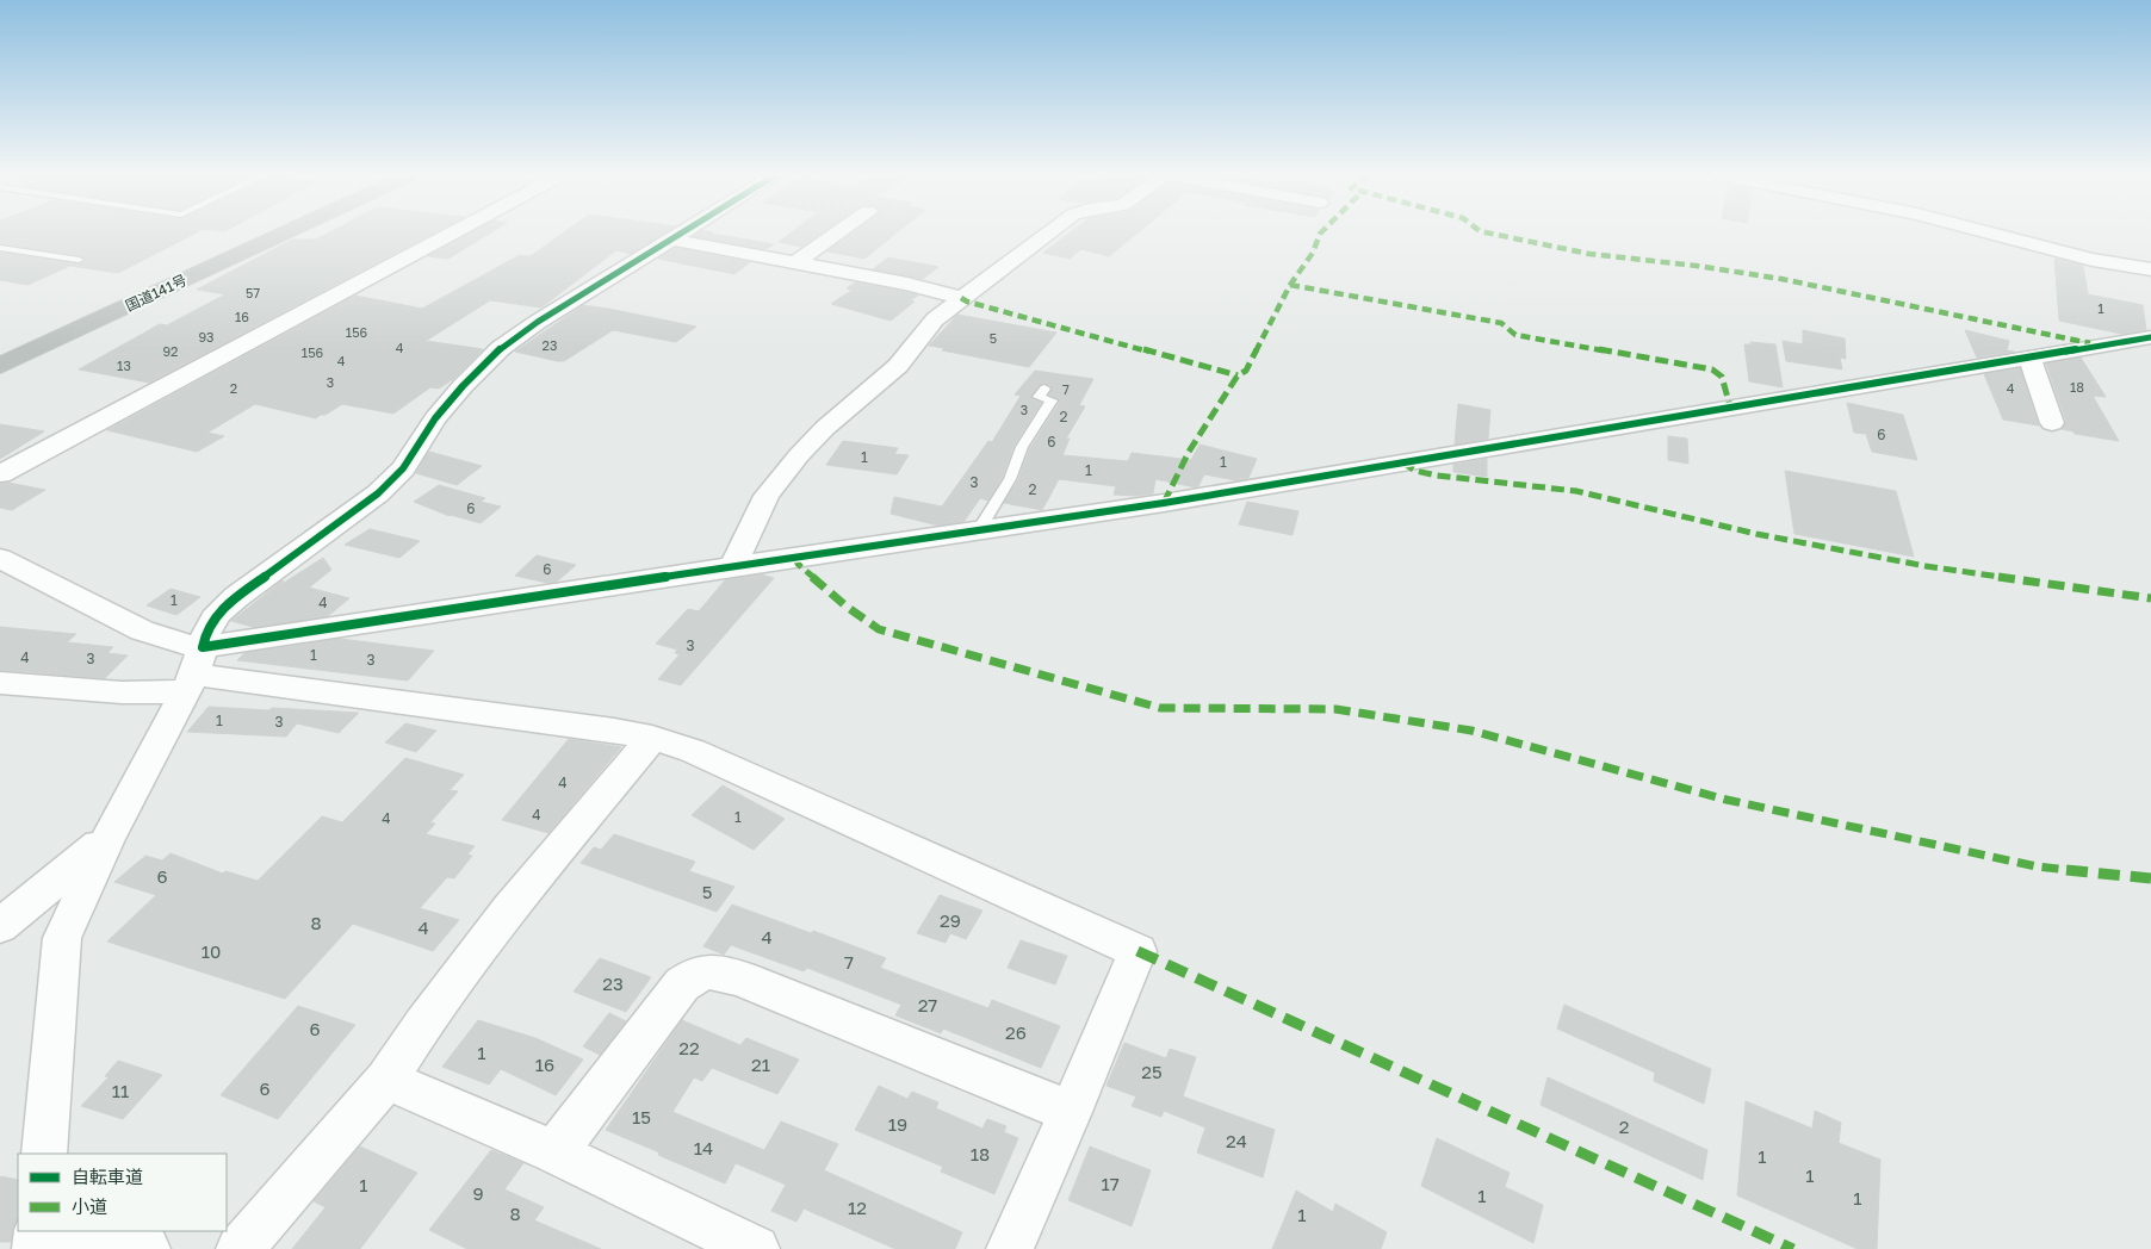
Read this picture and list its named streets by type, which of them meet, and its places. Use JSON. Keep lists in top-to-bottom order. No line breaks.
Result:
{"streets":{"highway":["国道141号"]},"house_numbers":["57","1","16","156","93","5","23","4","92","156","4","13","3","18","2","4","7","3","2","6","6","1","1","1","3","2","6","6","1","4","3","1","4","3","3","1","3","4","4","1","4","6","5","29","8","4","4","10","7","23","27","6","26","22","1","16","21","25","6","11","15","19","2","24","14","18","1","1","17","1","9","1","1","12","8","1"],"legend":["自転車道","小道"]}
